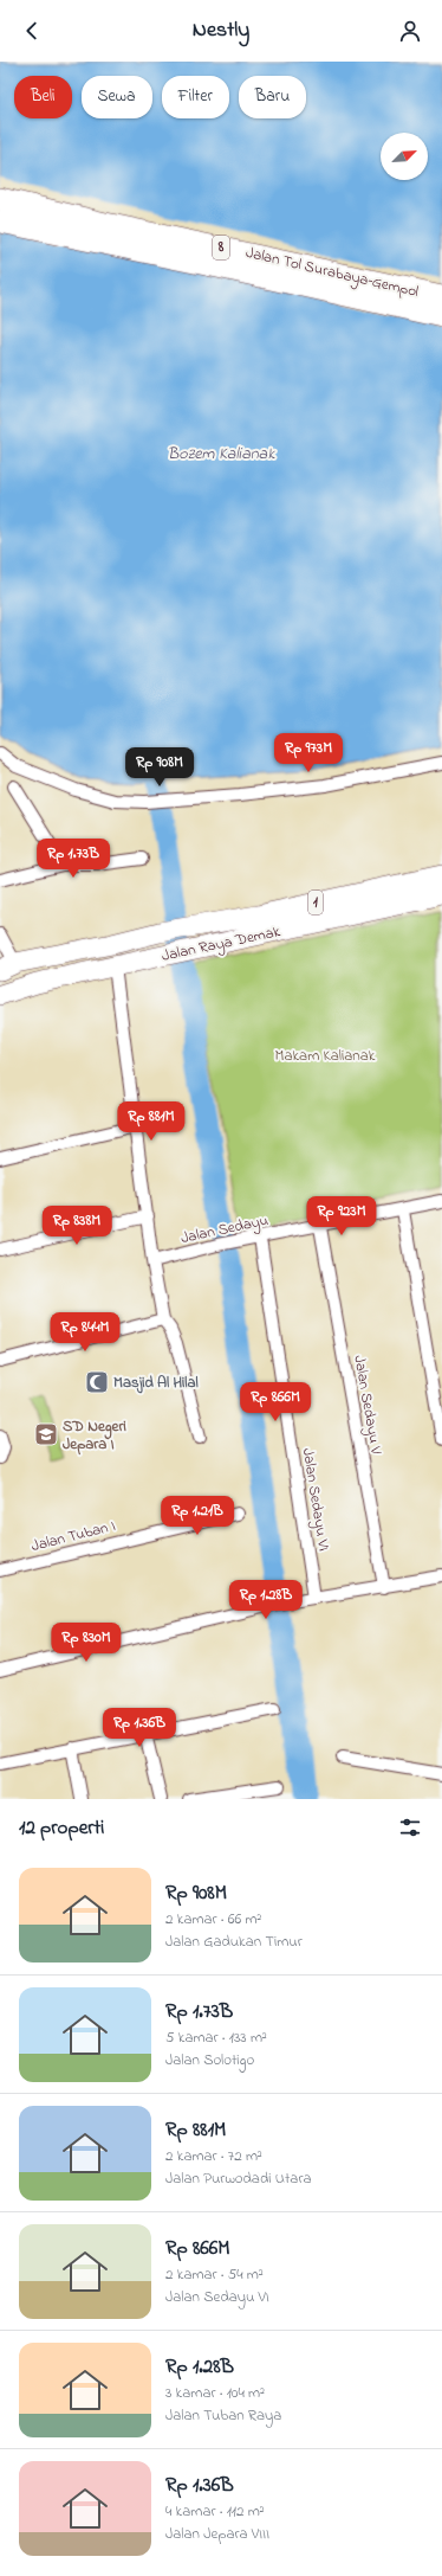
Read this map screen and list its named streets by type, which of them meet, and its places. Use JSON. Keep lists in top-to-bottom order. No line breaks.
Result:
{"streets":{"highway":["8","Jalan Tol Surabaya–Gempol","1","Jalan Raya Demak"],"street":["Jalan Sedayu","Jalan Sedayu V","Jalan Sedayu VI","Jalan Tuban I"]},"crossings":[["Jalan Sedayu","Jalan Sedayu V"],["Jalan Sedayu","Jalan Sedayu VI"]],"water":["Bozem Kalianak"],"parks":["Makam Kalianak"],"places":{"mosque":["Masjid Al Hilal"],"school or university":["SD Negeri Jepara I"]},"north":"top right","page":{"header":"Nestly","chip":["Beli","Sewa","Filter","Baru"],"price":["Rp 973M","Rp 908M","Rp 1.73B","Rp 881M","Rp 923M","Rp 838M","Rp 844M","Rp 866M","Rp 1.21B","Rp 1.28B","Rp 830M","Rp 1.36B"],"heading":"12 properti","list":[{"name":"Rp 908M","note":"2 kamar · 66 m² · Jalan Gadukan Timur"},{"name":"Rp 1.73B","note":"5 kamar · 133 m² · Jalan Solotigo"},{"name":"Rp 881M","note":"2 kamar · 72 m² · Jalan Purwodadi Utara"},{"name":"Rp 866M","note":"2 kamar · 54 m² · Jalan Sedayu VI"},{"name":"Rp 1.28B","note":"3 kamar · 104 m² · Jalan Tuban Raya"},{"name":"Rp 1.36B","note":"4 kamar · 112 m² · Jalan Jepara VIII"}]}}
